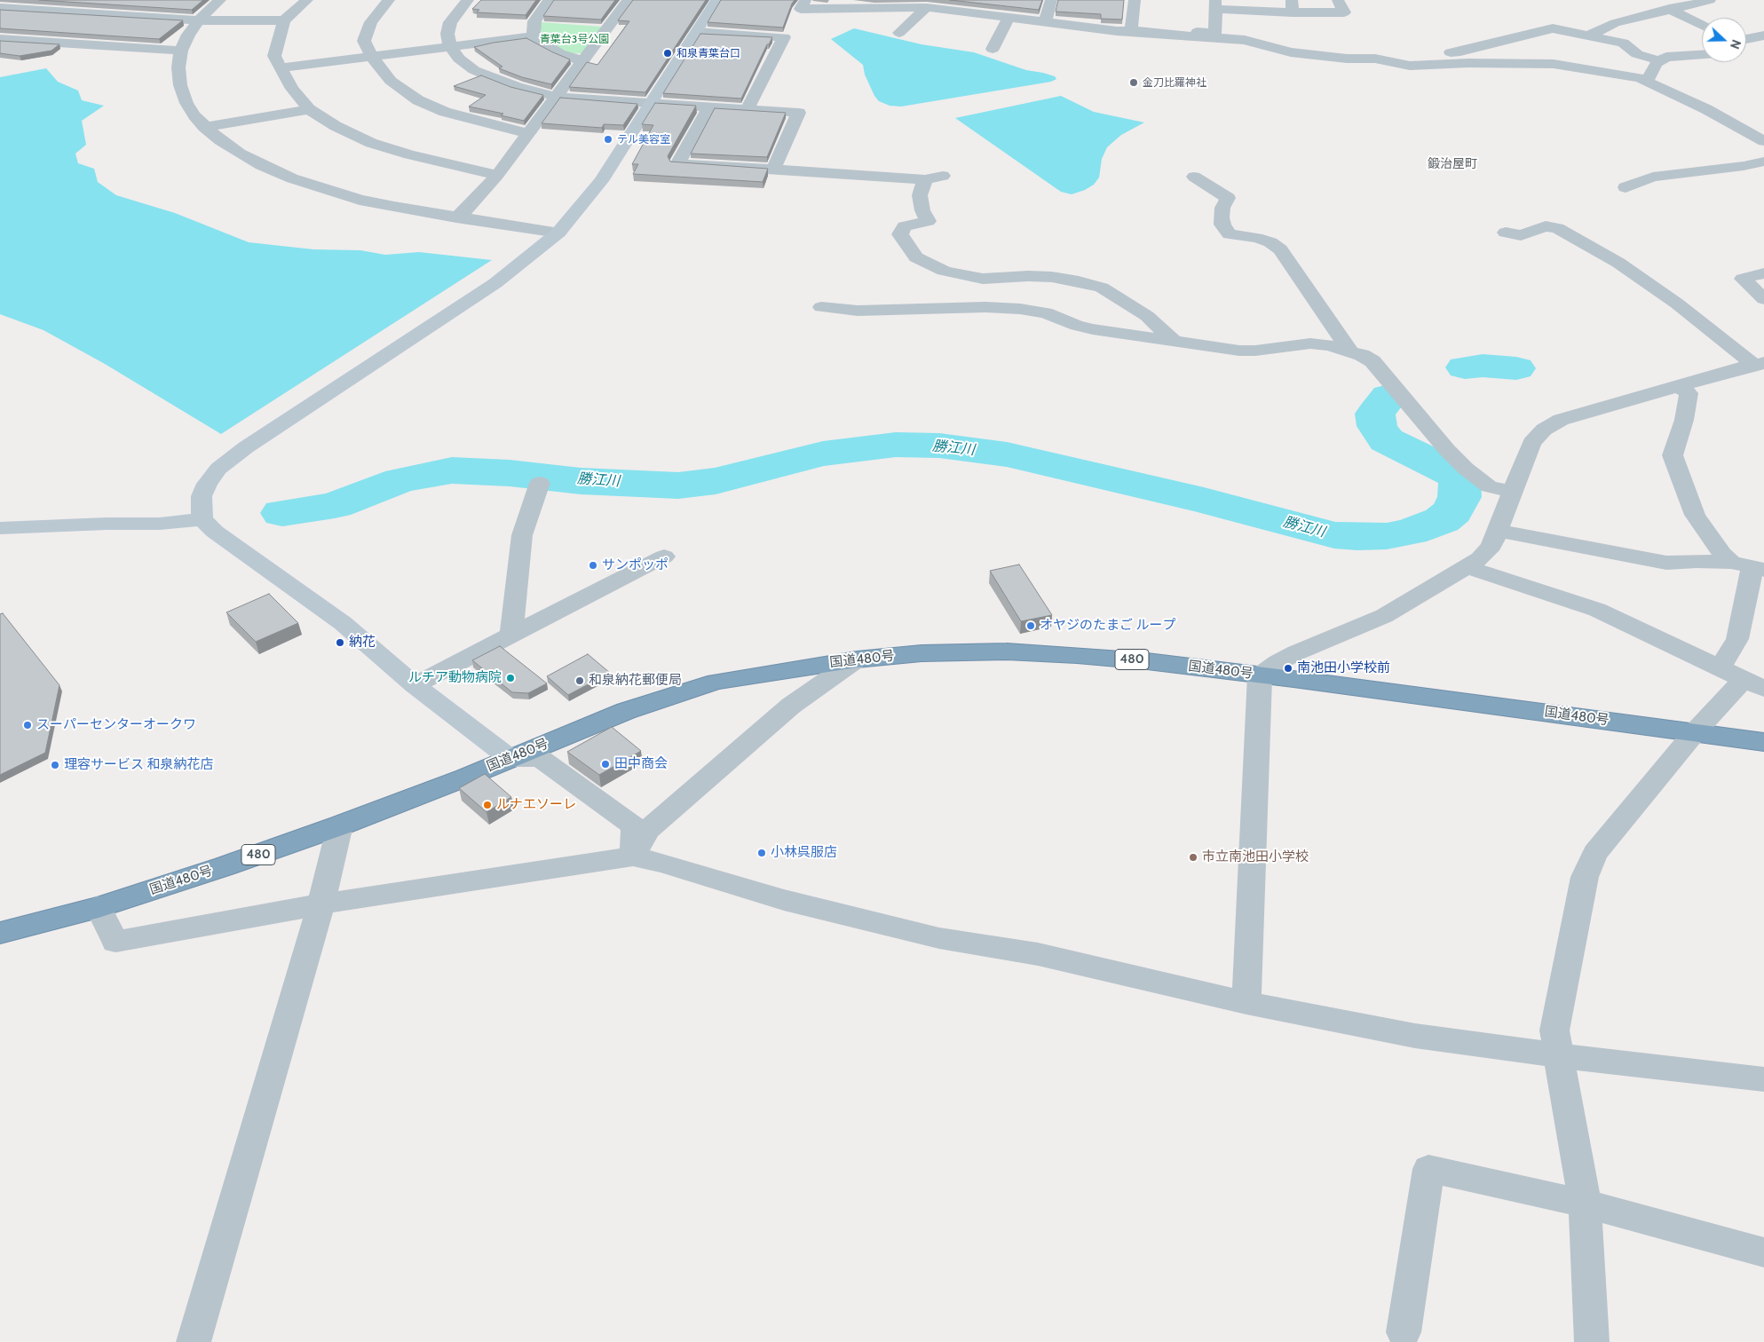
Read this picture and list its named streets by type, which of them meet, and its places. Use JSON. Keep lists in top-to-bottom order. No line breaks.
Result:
{"streets":{"highway":["国道480号","480"]},"districts":["鍛治屋町"],"water":["勝江川"],"parks":["青葉台3号公園"],"places":["和泉青葉台口","金刀比羅神社","テル美容室","サンポッポ","オヤジのたまご ループ","納花","南池田小学校前","ルチア動物病院","和泉納花郵便局","スーパーセンターオークワ","田中商会","理容サービス 和泉納花店","ルナエソーレ","小林呉服店","市立南池田小学校"],"north":"right"}
